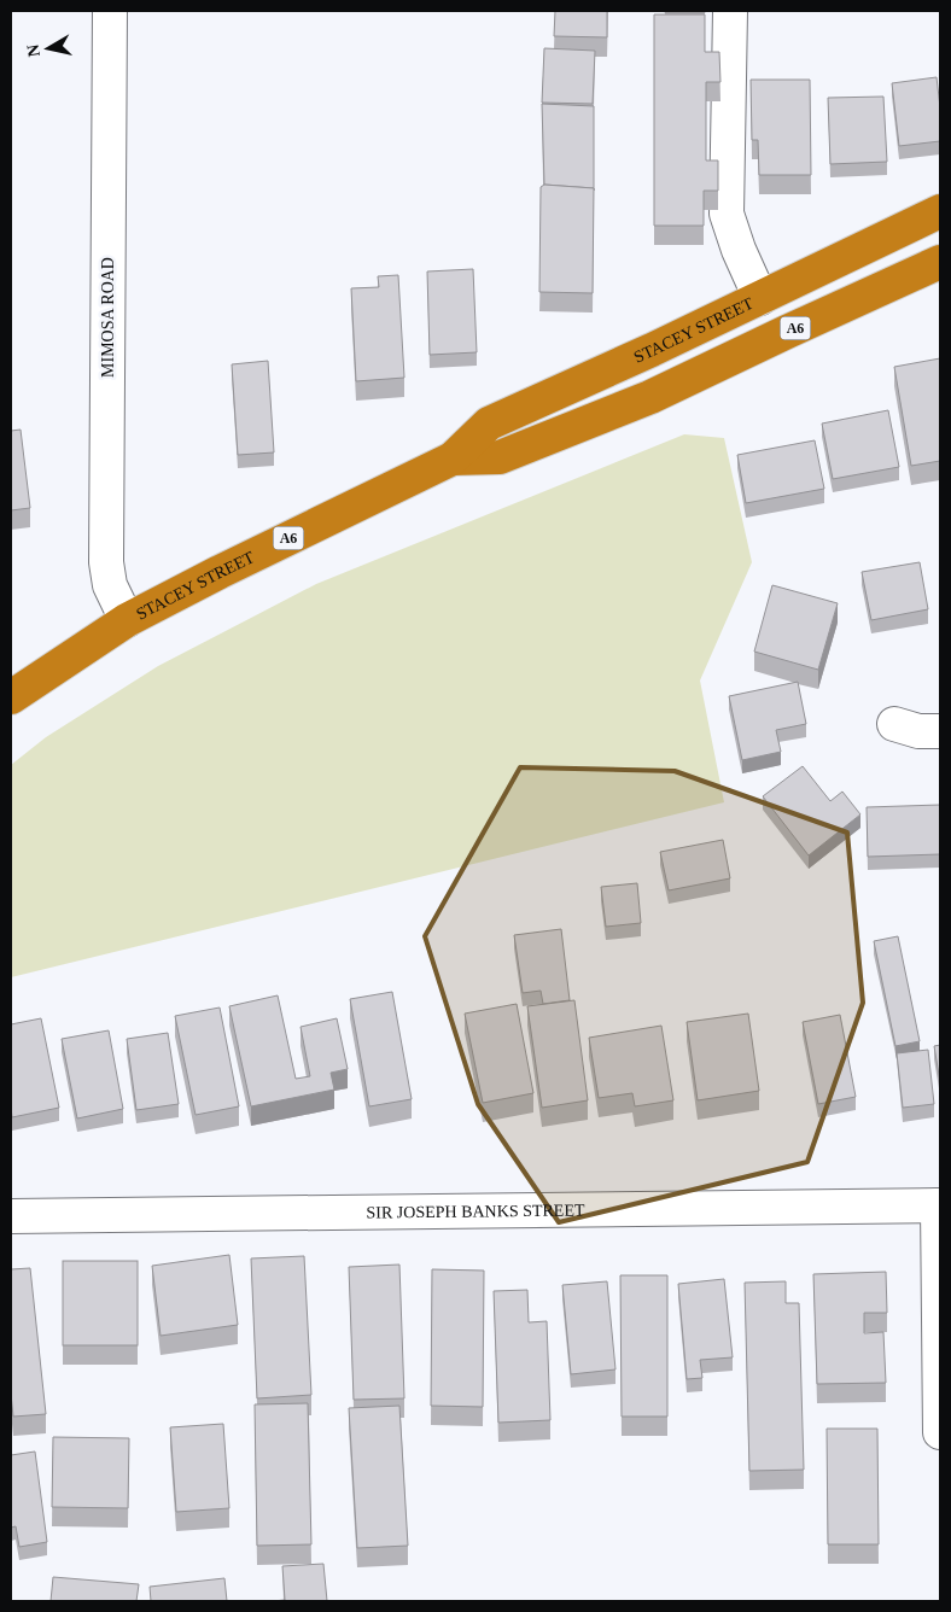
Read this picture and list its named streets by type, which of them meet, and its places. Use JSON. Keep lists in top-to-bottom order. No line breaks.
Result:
{"streets":{"highway":["A6","STACEY STREET"],"street":["MIMOSA ROAD","SIR JOSEPH BANKS STREET"]},"crossings":[["MIMOSA ROAD","STACEY STREET"]],"north":"left"}
